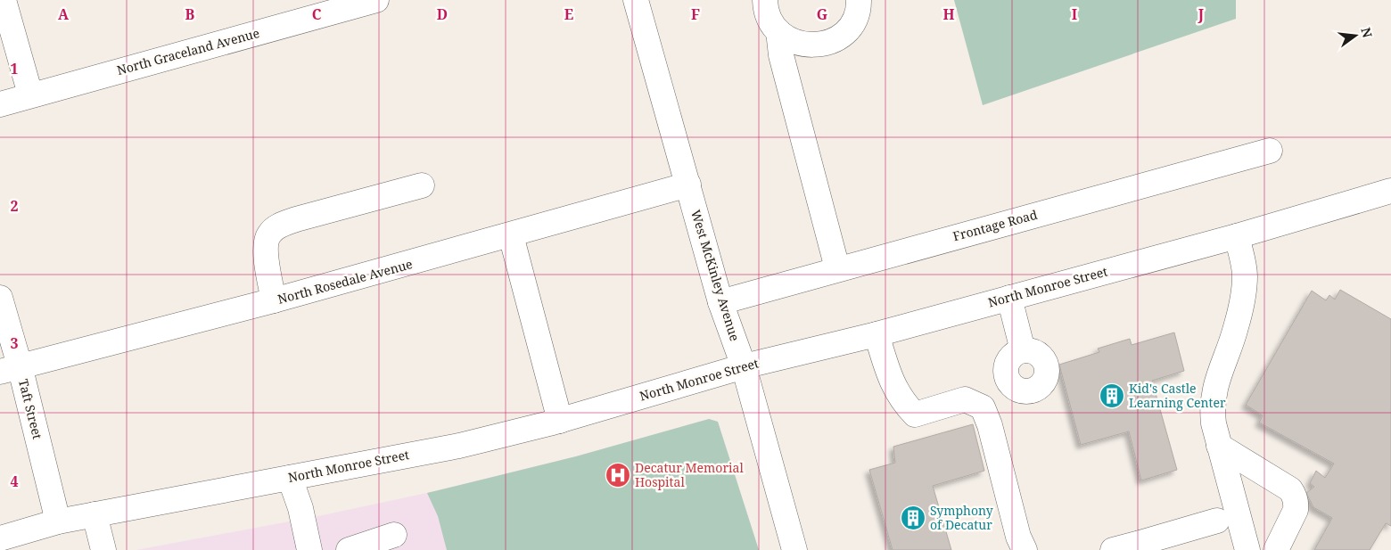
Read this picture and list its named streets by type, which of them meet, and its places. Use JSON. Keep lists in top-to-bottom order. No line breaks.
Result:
{"streets":{"street":["North Graceland Avenue","Frontage Road","West McKinley Avenue","North Rosedale Avenue","North Monroe Street","Taft Street"]},"crossings":[["Frontage Road","West McKinley Avenue"],["West McKinley Avenue","North Rosedale Avenue"],["West McKinley Avenue","North Monroe Street"],["North Rosedale Avenue","Taft Street"],["North Monroe Street","Taft Street"]],"places":{"building":["Kid's Castle Learning Center","Symphony of Decatur"],"hospital":["Decatur Memorial Hospital"]},"north":"right","grid":{"columns":["A","B","C","D","E","F","G","H","I","J"],"rows":["1","2","3","4"]}}
